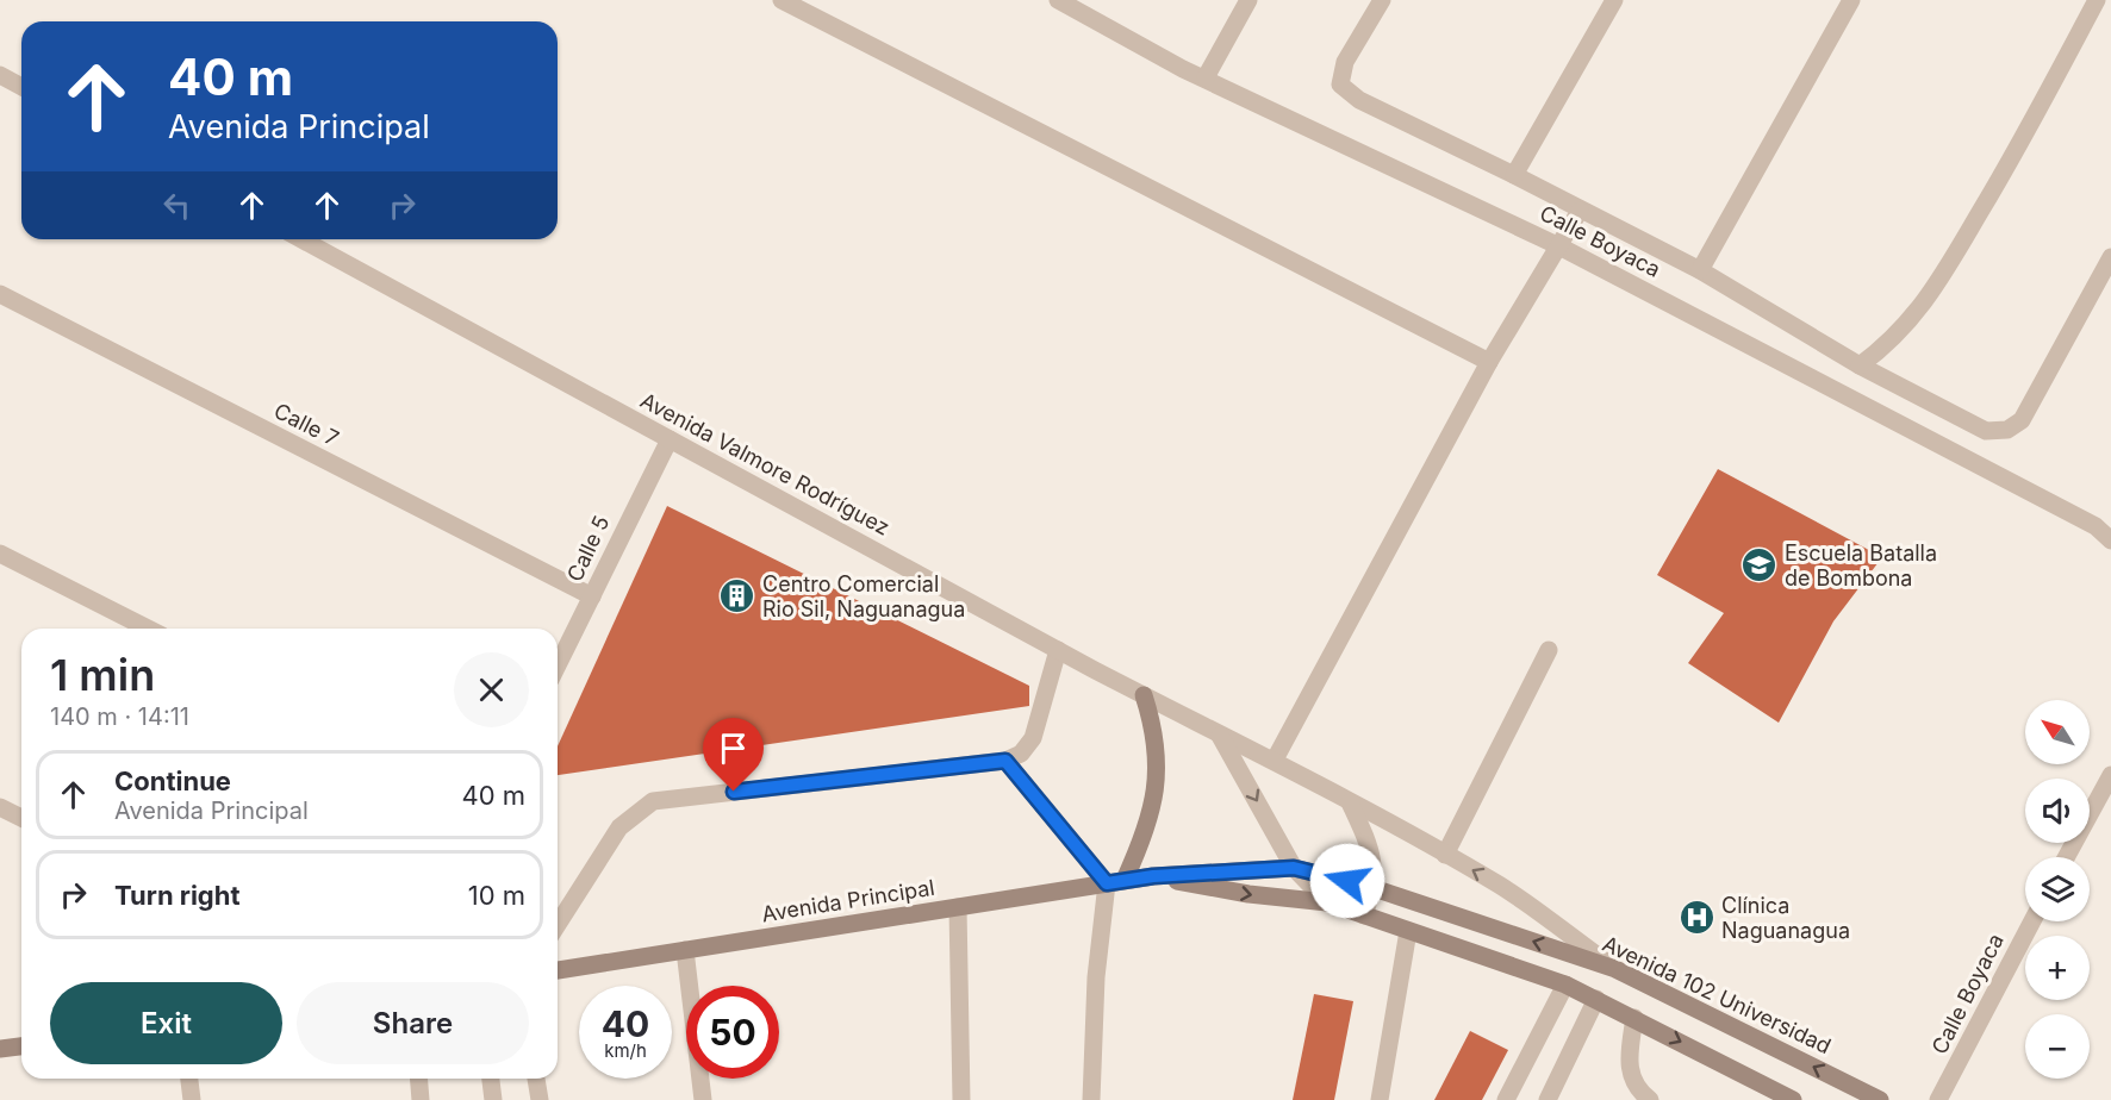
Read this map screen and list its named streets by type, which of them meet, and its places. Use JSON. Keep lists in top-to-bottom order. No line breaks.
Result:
{"streets":{"main road":["Avenida Principal","Avenida 102 Universidad"],"street":["Calle Boyaca","Calle 7","Avenida Valmore Rodríguez","Calle 5"]},"crossings":[["Calle 7","Calle 5"],["Avenida Valmore Rodríguez","Calle 5"],["Avenida Valmore Rodríguez","Avenida 102 Universidad"],["Avenida Principal","Avenida 102 Universidad"]],"places":{"school or university":["Escuela Batalla de Bombona"],"building":["Centro Comercial Rio Sil, Naguanagua"],"hospital":["Clínica Naguanagua"]},"north":"top left","page":{"turn":["40 m","Avenida Principal"],"heading":["1 min","140 m · 14:11"],"map_buttons":["+","−"],"list":[{"name":"Continue","note":"Avenida Principal","value":"40 m"},{"name":"Turn right","value":"10 m"}],"buttons":["Exit","Share"],"speed":"40 km/h","limit":"50"}}
